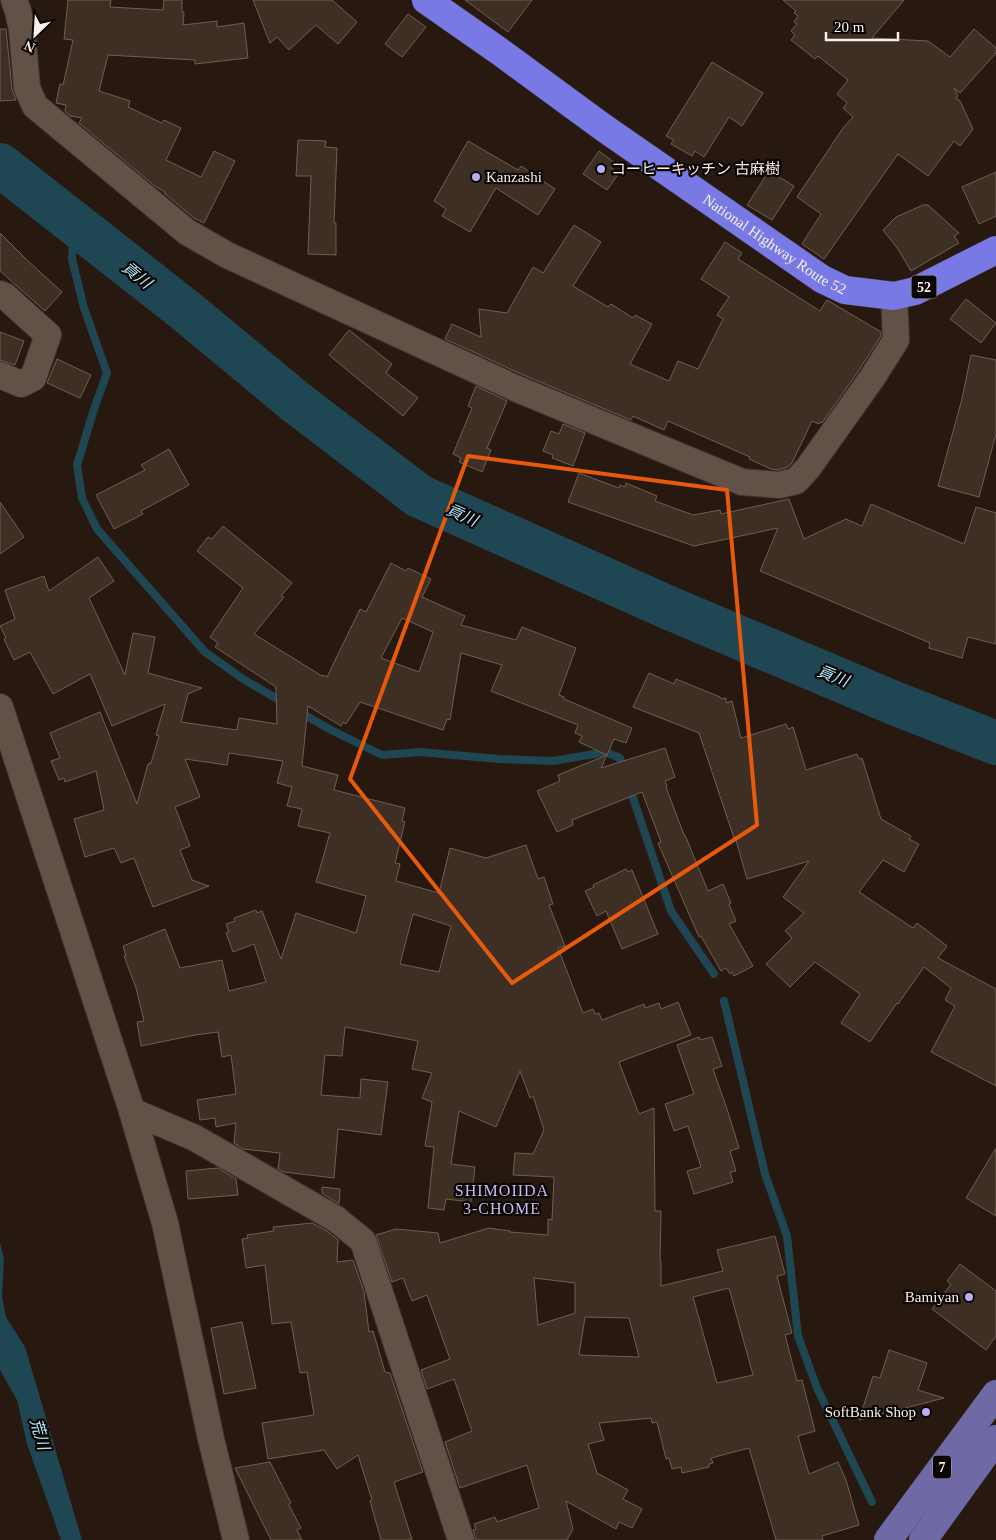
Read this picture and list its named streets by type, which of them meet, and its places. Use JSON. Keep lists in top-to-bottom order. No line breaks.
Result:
{"streets":{"highway":["National Highway Route 52","52"],"main road":["7"]},"districts":["SHIMOIIDA 3-CHOME"],"water":["貢川","荒川"],"places":["コーヒーキッチン 古麻樹","Kanzashi","Bamiyan","SoftBank Shop"],"scale_bar":"20 m","north":"bottom left"}
